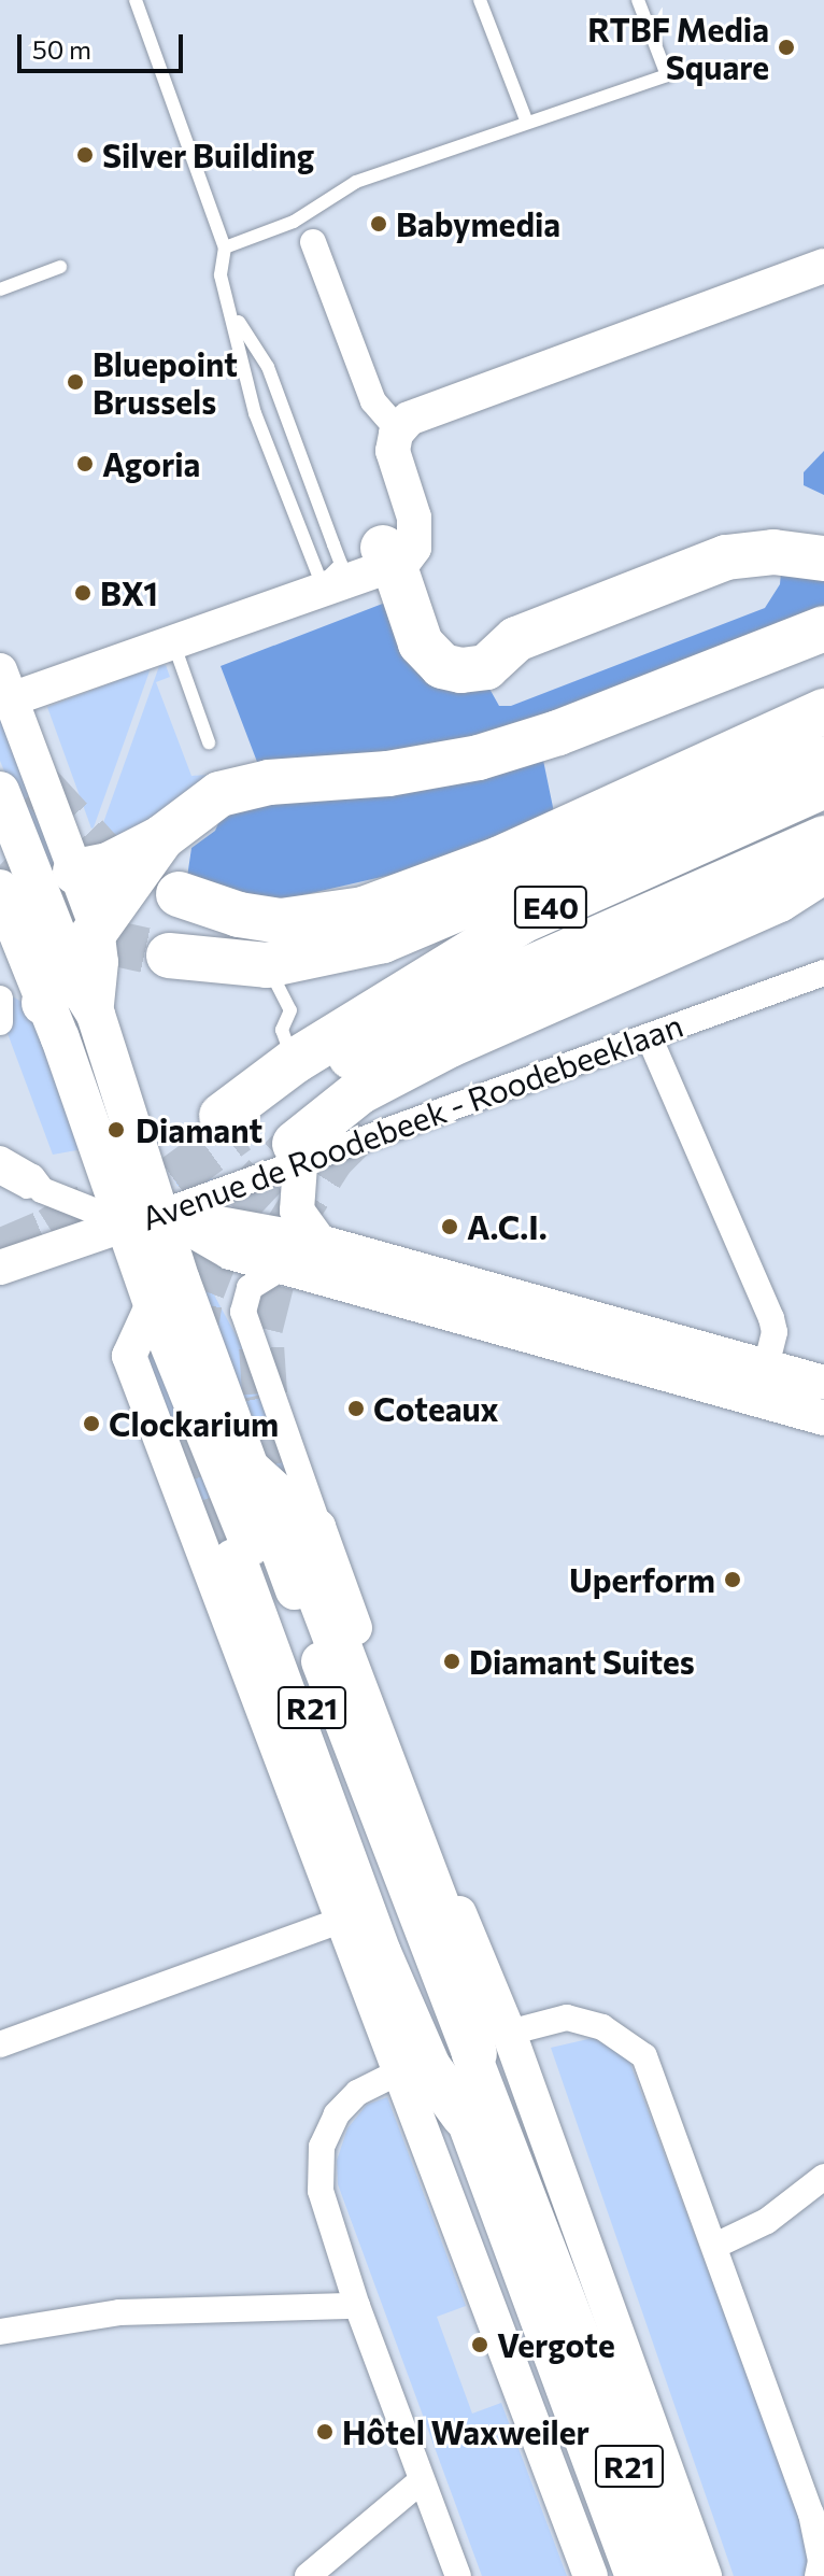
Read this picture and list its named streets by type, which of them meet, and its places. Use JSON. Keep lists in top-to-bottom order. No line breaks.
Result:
{"streets":{"highway":["E40"],"main road":["R21"],"street":["Avenue de Roodebeek - Roodebeeklaan"]},"crossings":[["E40","Avenue de Roodebeek - Roodebeeklaan"],["Avenue de Roodebeek - Roodebeeklaan","R21"]],"places":["RTBF Media Square","Silver Building","Babymedia","Bluepoint Brussels","Agoria","BX1","Diamant","A.C.I.","Coteaux","Clockarium","Uperform","Diamant Suites","Vergote","Hôtel Waxweiler"],"scale_bar":"50 m"}
